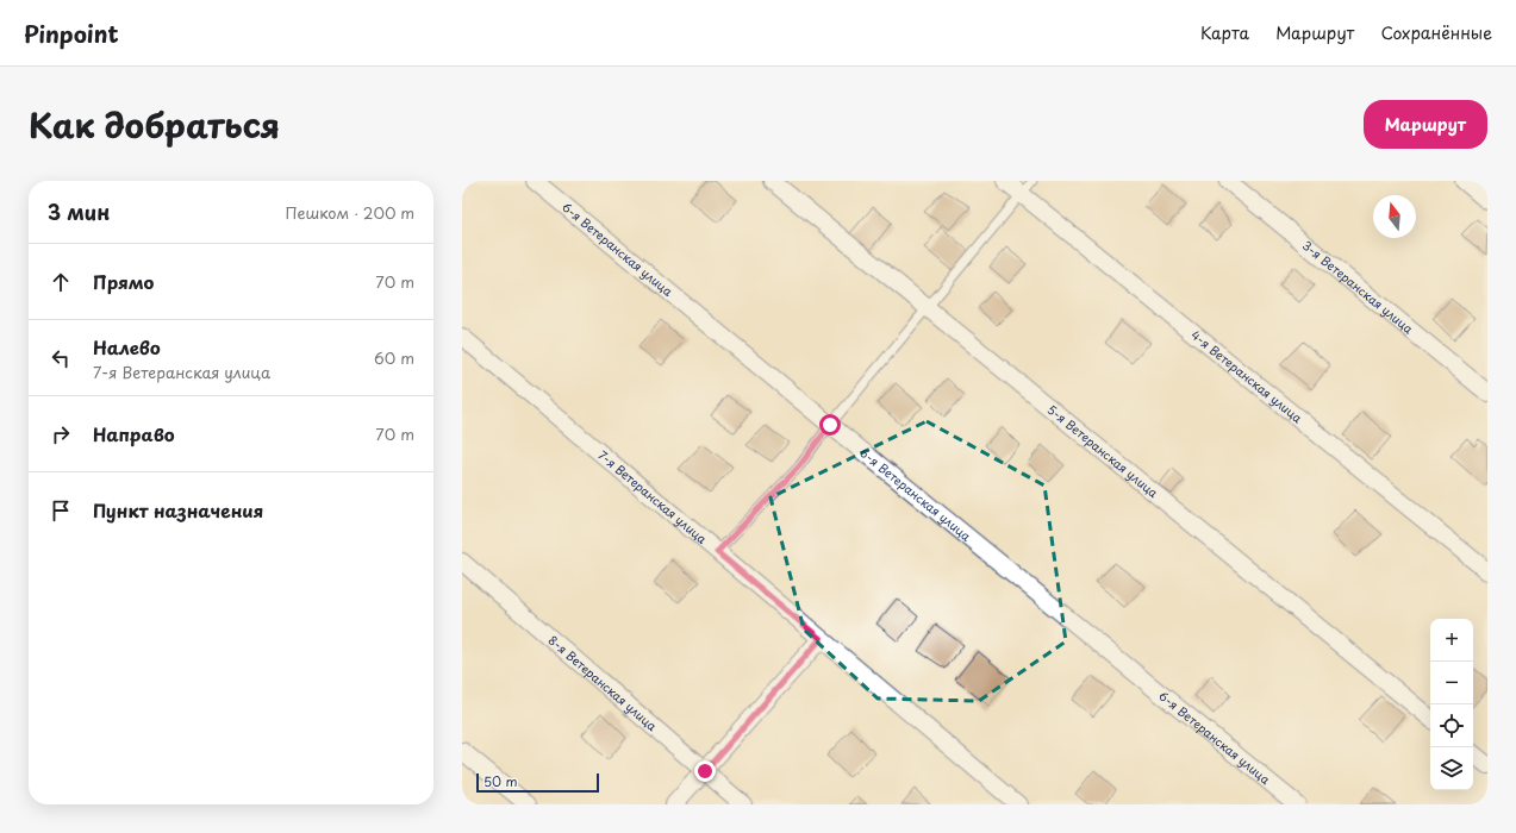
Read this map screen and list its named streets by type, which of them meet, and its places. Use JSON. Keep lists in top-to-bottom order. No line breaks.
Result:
{"streets":{"street":["6-я Ветеранская улица","3-я Ветеранская улица","4-я Ветеранская улица","5-я Ветеранская улица","7-я Ветеранская улица","8-я Ветеранская улица"]},"scale_bar":"50 m","north":"top","page":{"header":"Pinpoint","nav":["Карта","Маршрут","Сохранённые"],"title":"Как добраться","buttons":"Маршрут","heading":["3 мин","Пешком · 200 m"],"list":[["Прямо","70 m"],["Налево","7-я Ветеранская улица","60 m"],["Направо","70 m"],"Пункт назначения"],"map_buttons":["+","−"],"scale":"50 m"}}
